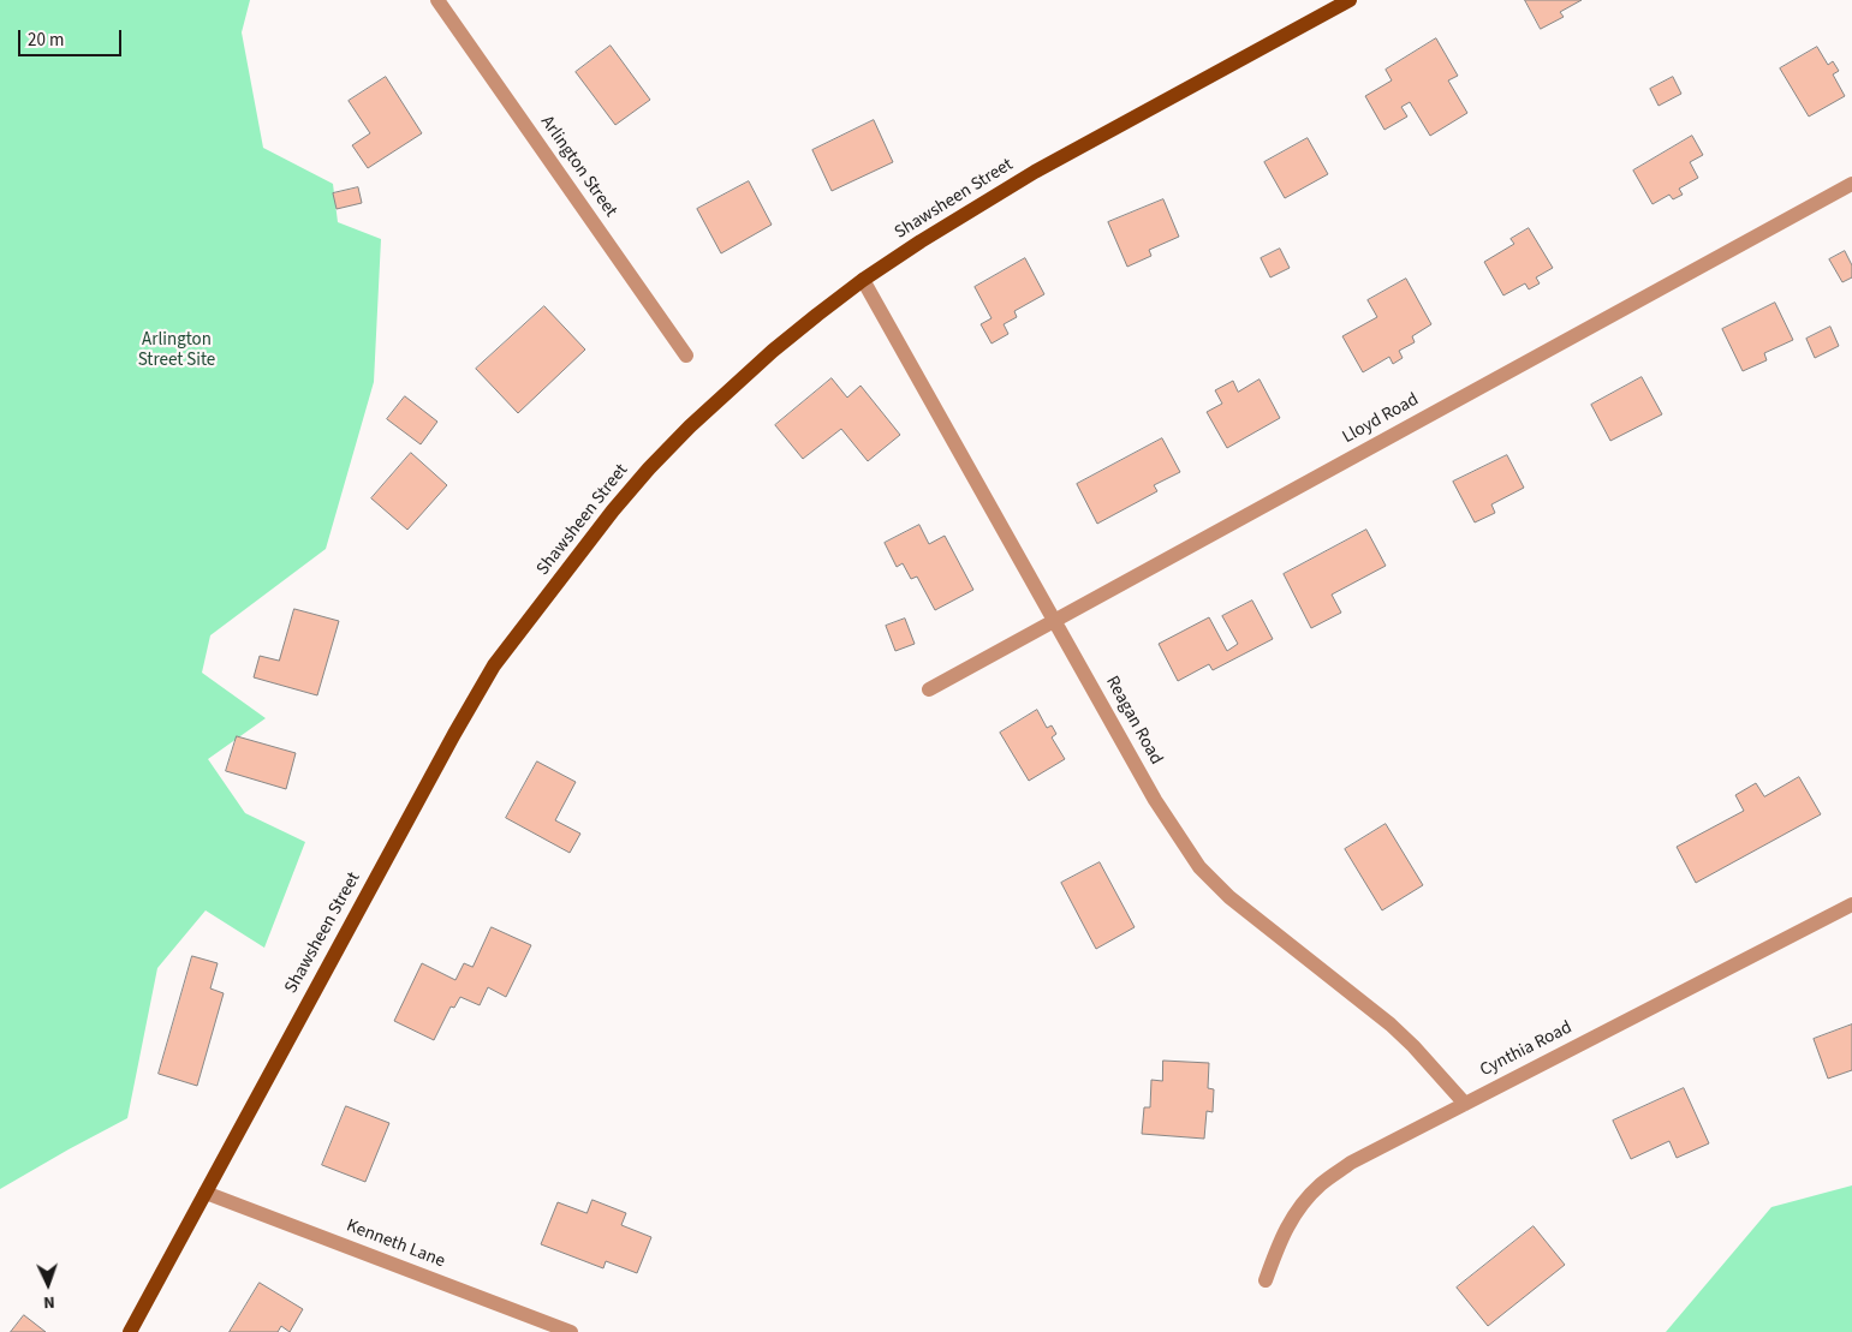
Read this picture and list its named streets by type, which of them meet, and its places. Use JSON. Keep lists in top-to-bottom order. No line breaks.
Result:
{"streets":{"main road":["Shawsheen Street"],"street":["Arlington Street","Lloyd Road","Reagan Road","Cynthia Road","Kenneth Lane"]},"crossings":[["Shawsheen Street","Reagan Road"],["Shawsheen Street","Kenneth Lane"],["Lloyd Road","Reagan Road"],["Reagan Road","Cynthia Road"]],"parks":["Arlington Street Site"],"scale_bar":"20 m","north":"bottom"}
